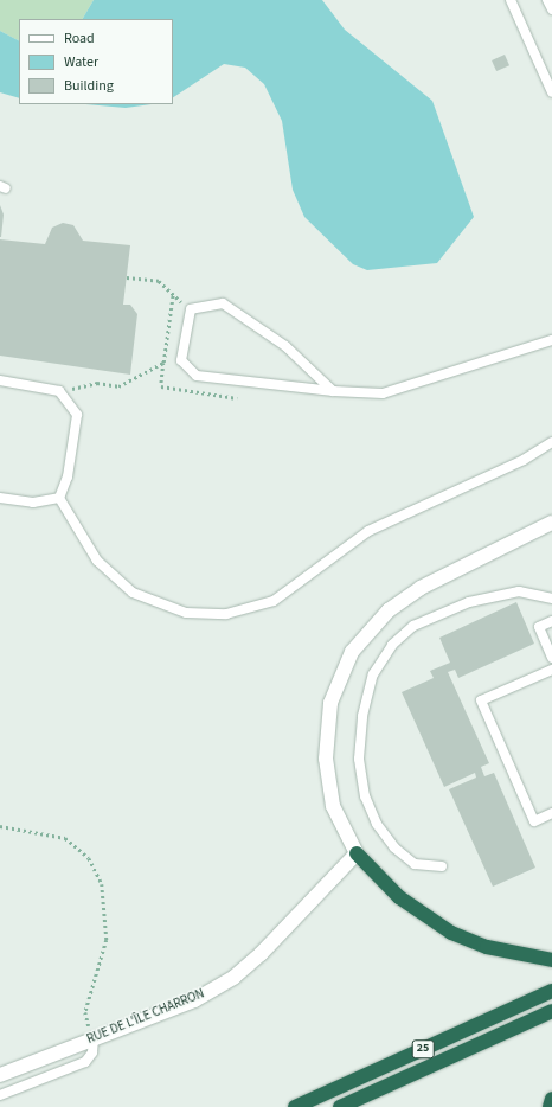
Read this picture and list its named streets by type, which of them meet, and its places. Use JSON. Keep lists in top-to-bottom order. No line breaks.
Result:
{"streets":{"highway":["25"],"street":["RUE DE L'ÎLE CHARRON"]},"legend":["Road","Water","Building"]}
